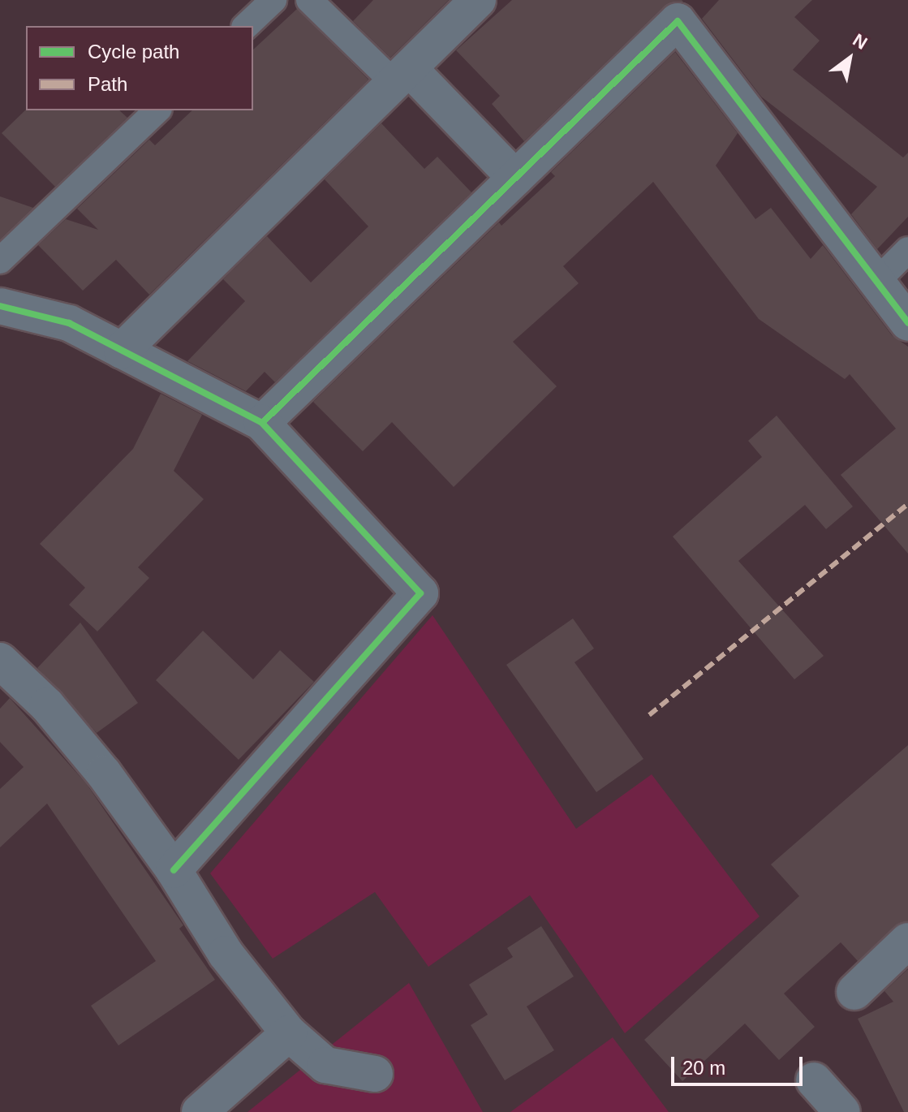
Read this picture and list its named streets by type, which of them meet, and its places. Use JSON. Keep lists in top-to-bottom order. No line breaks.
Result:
{"legend":["Cycle path","Path"],"scale_bar":"20 m","north":"top right"}
